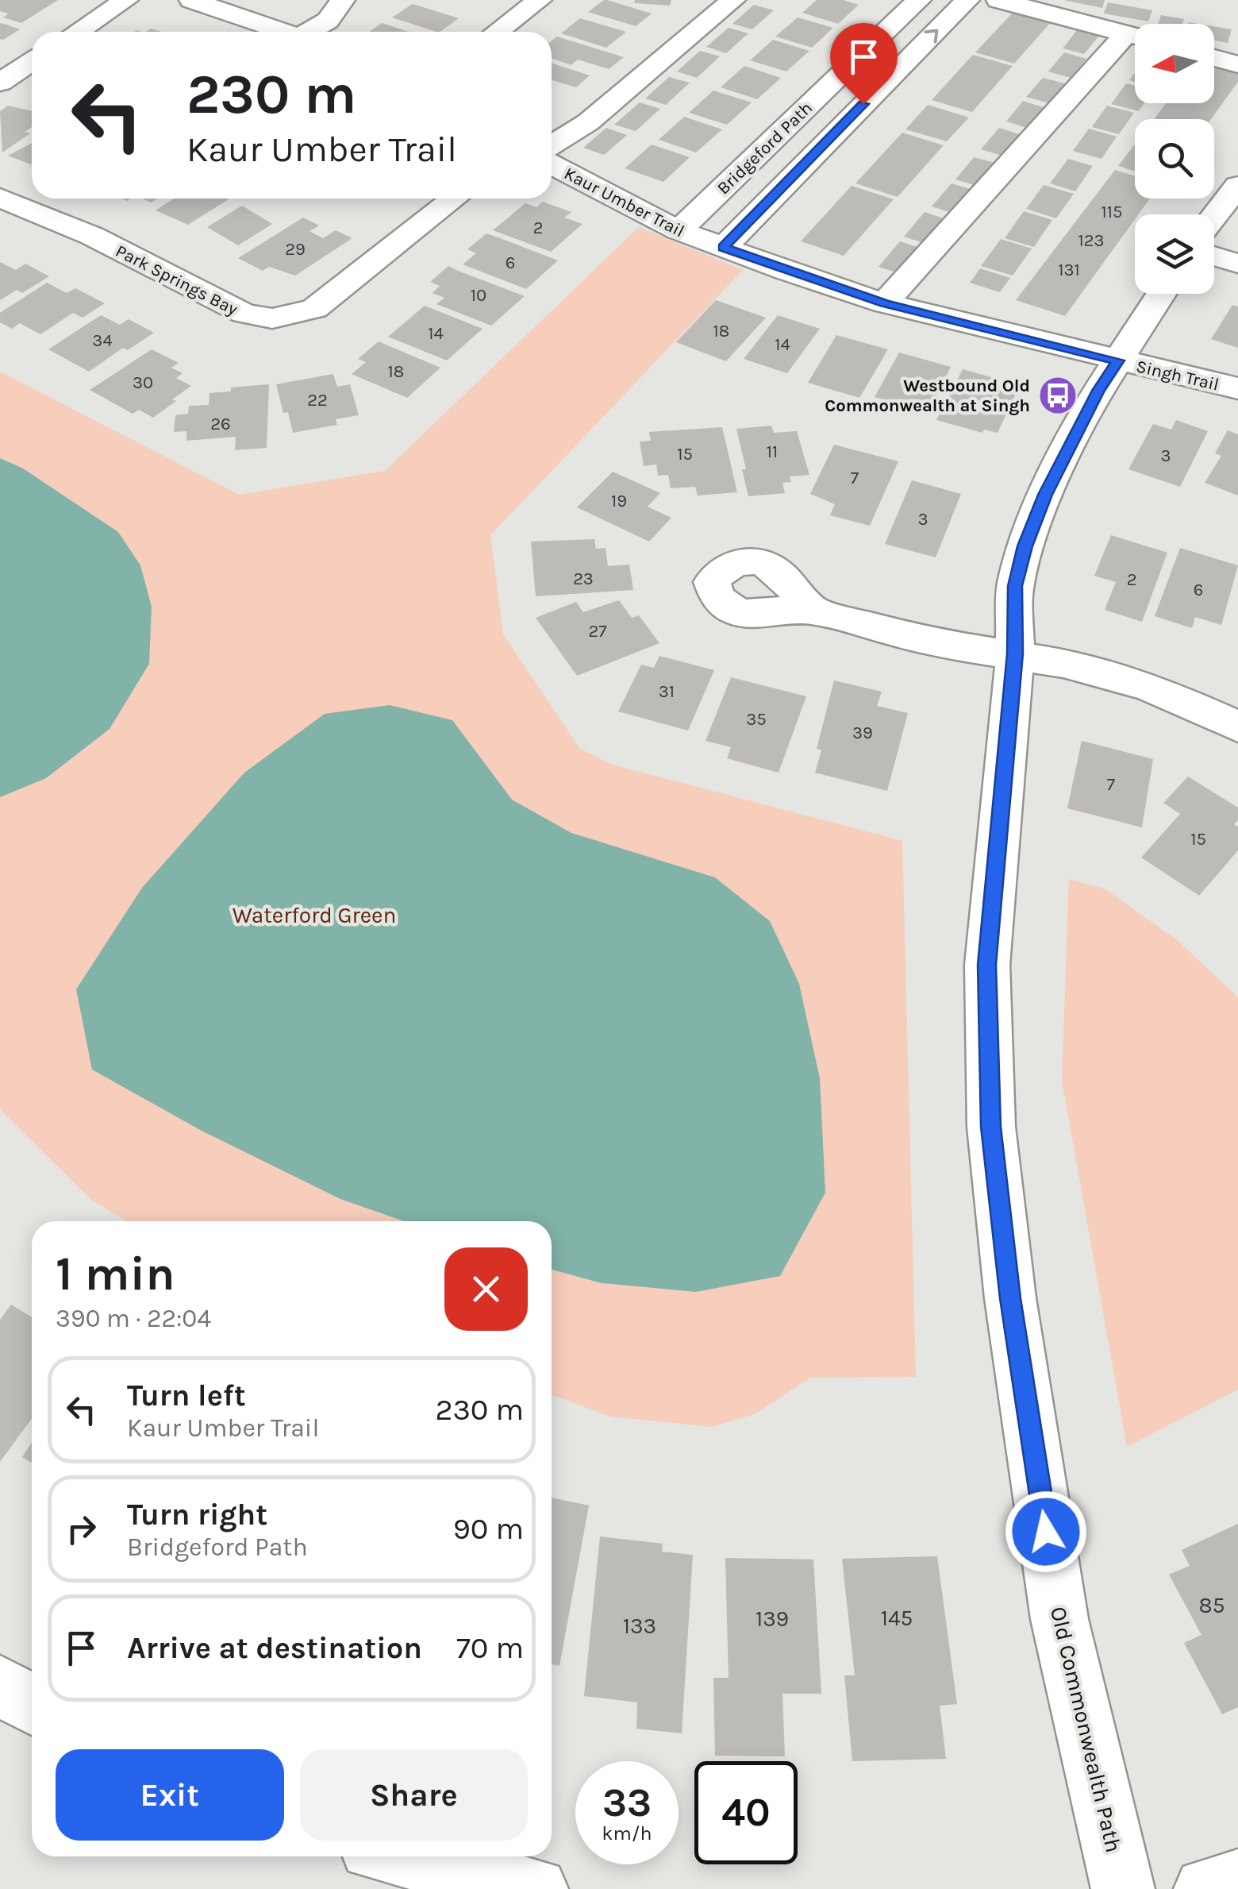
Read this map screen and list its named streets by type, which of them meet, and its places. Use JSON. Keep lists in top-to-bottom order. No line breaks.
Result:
{"streets":{"street":["Bridgeford Path","Kaur Umber Trail","Park Springs Bay","Singh Trail","Old Commonwealth Path"]},"crossings":[["Bridgeford Path","Kaur Umber Trail"],["Kaur Umber Trail","Singh Trail"],["Kaur Umber Trail","Old Commonwealth Path"],["Singh Trail","Old Commonwealth Path"]],"parks":["Waterford Green"],"places":{"bus stop":["Westbound Old Commonwealth at Singh"]},"house_numbers":["115","2","123","29","6","131","10","18","14","34","14","18","30","22","26","11","15","3","7","19","3","23","2","6","27","31","35","39","7","15","85","145","139","133"],"north":"left","page":{"turn":["230 m","Kaur Umber Trail"],"heading":["1 min","390 m · 22:04"],"list":[{"name":"Turn left","note":"Kaur Umber Trail","value":"230 m"},{"name":"Turn right","note":"Bridgeford Path","value":"90 m"},{"name":"Arrive at destination","value":"70 m"}],"buttons":["Exit","Share"],"speed":"33 km/h","limit":"40"}}
